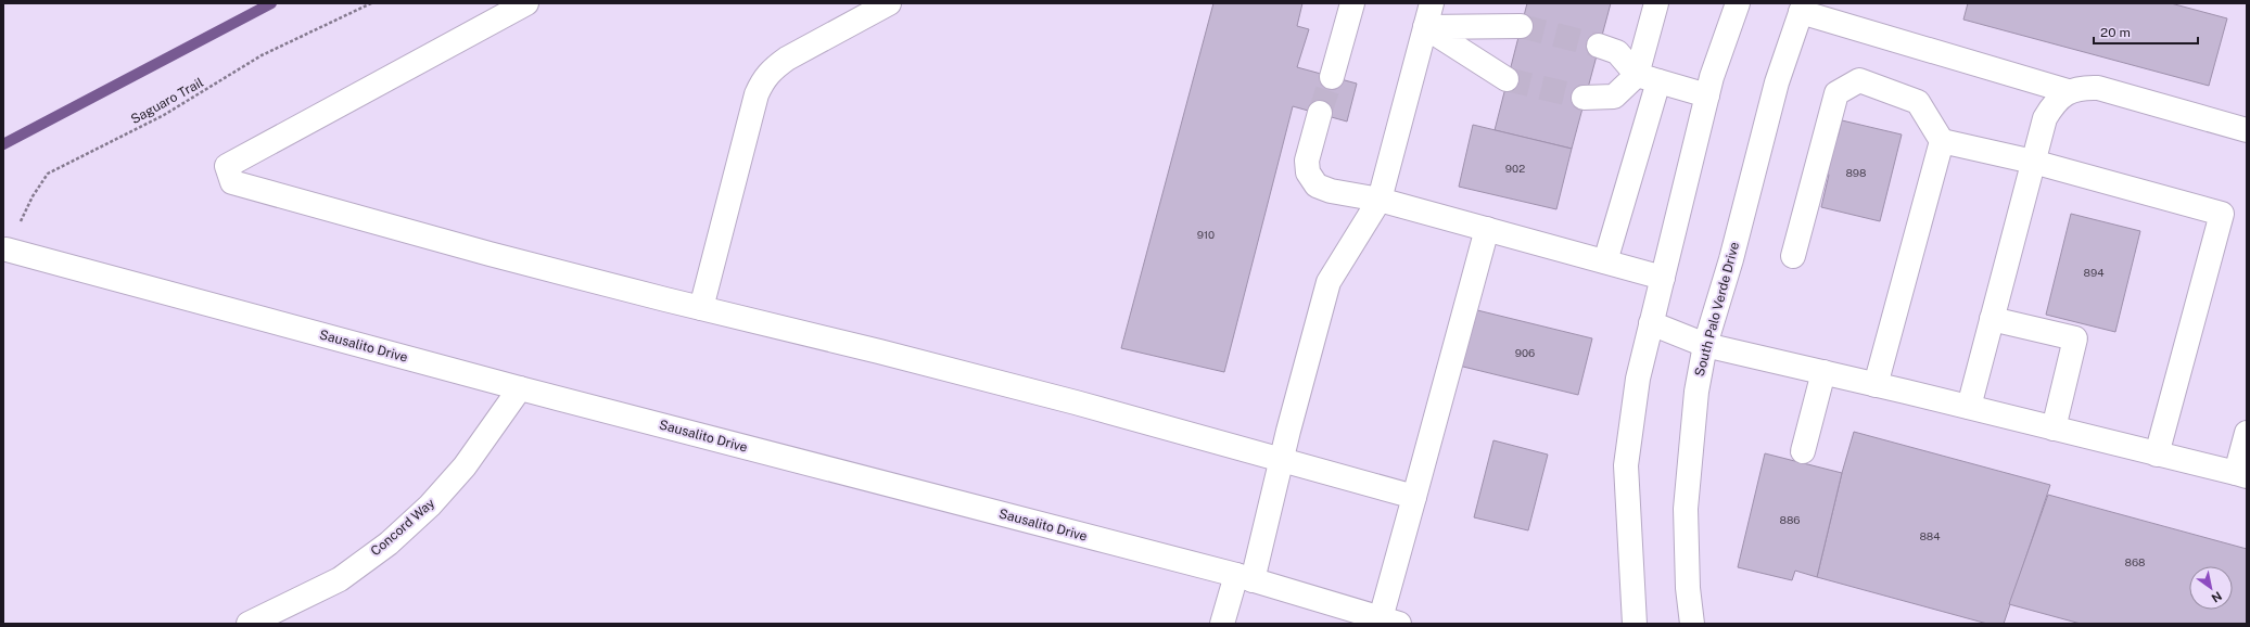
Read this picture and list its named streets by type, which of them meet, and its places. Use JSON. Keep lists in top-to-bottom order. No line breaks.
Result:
{"streets":{"street":["South Palo Verde Drive","Sausalito Drive","Concord Way"],"path":["Saguaro Trail"]},"crossings":[["Saguaro Trail","Sausalito Drive"],["Sausalito Drive","Concord Way"]],"house_numbers":["902","898","910","894","906","886","884","868"],"scale_bar":"20 m","north":"bottom right"}
